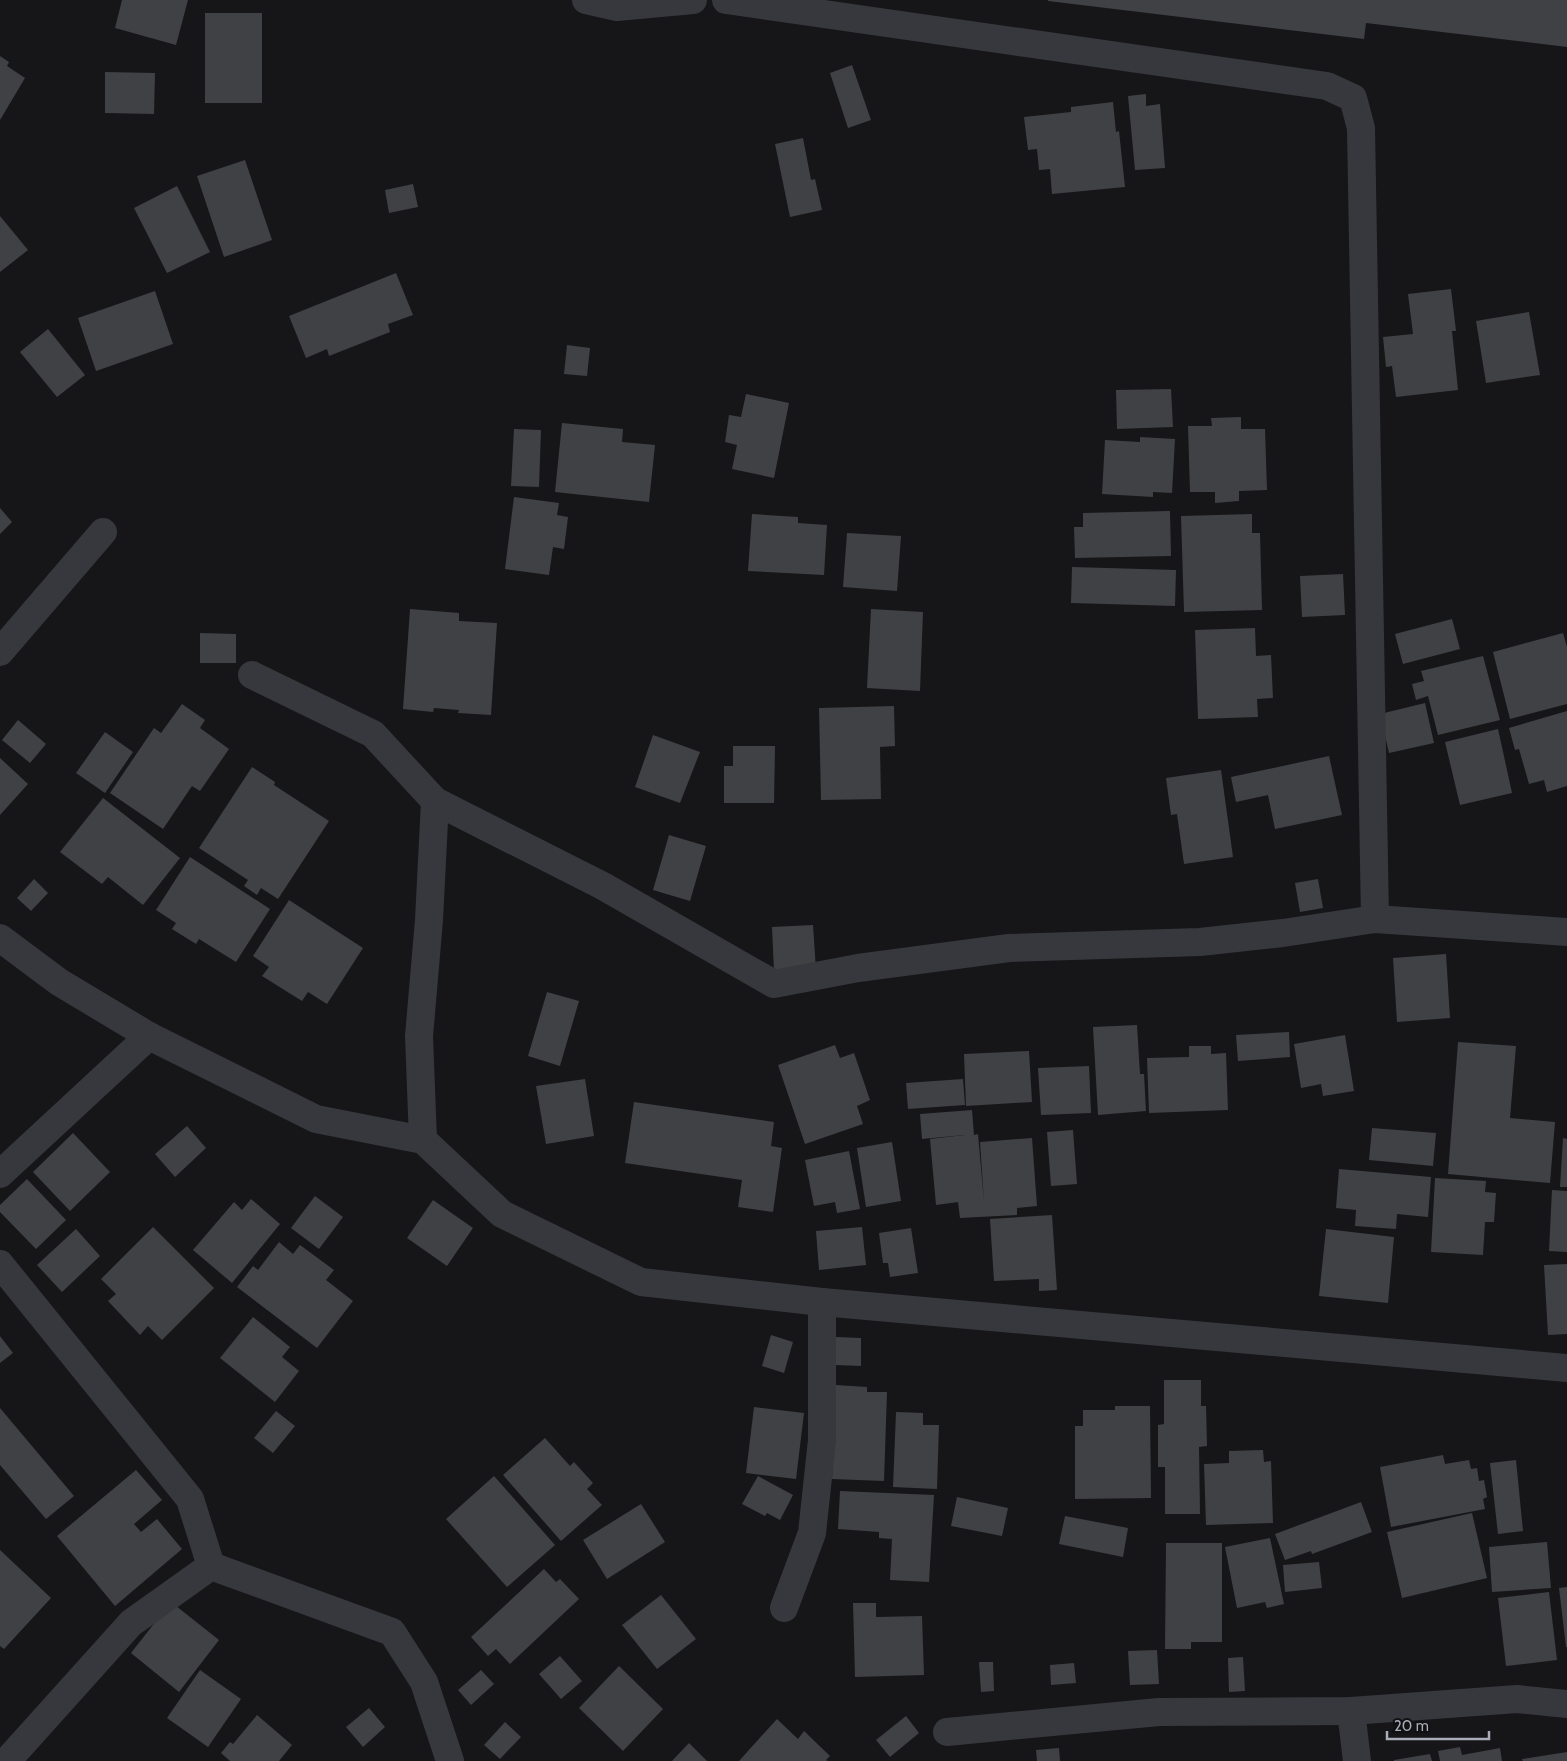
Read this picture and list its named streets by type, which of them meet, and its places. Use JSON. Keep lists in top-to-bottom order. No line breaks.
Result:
{"scale_bar":"20 m"}
